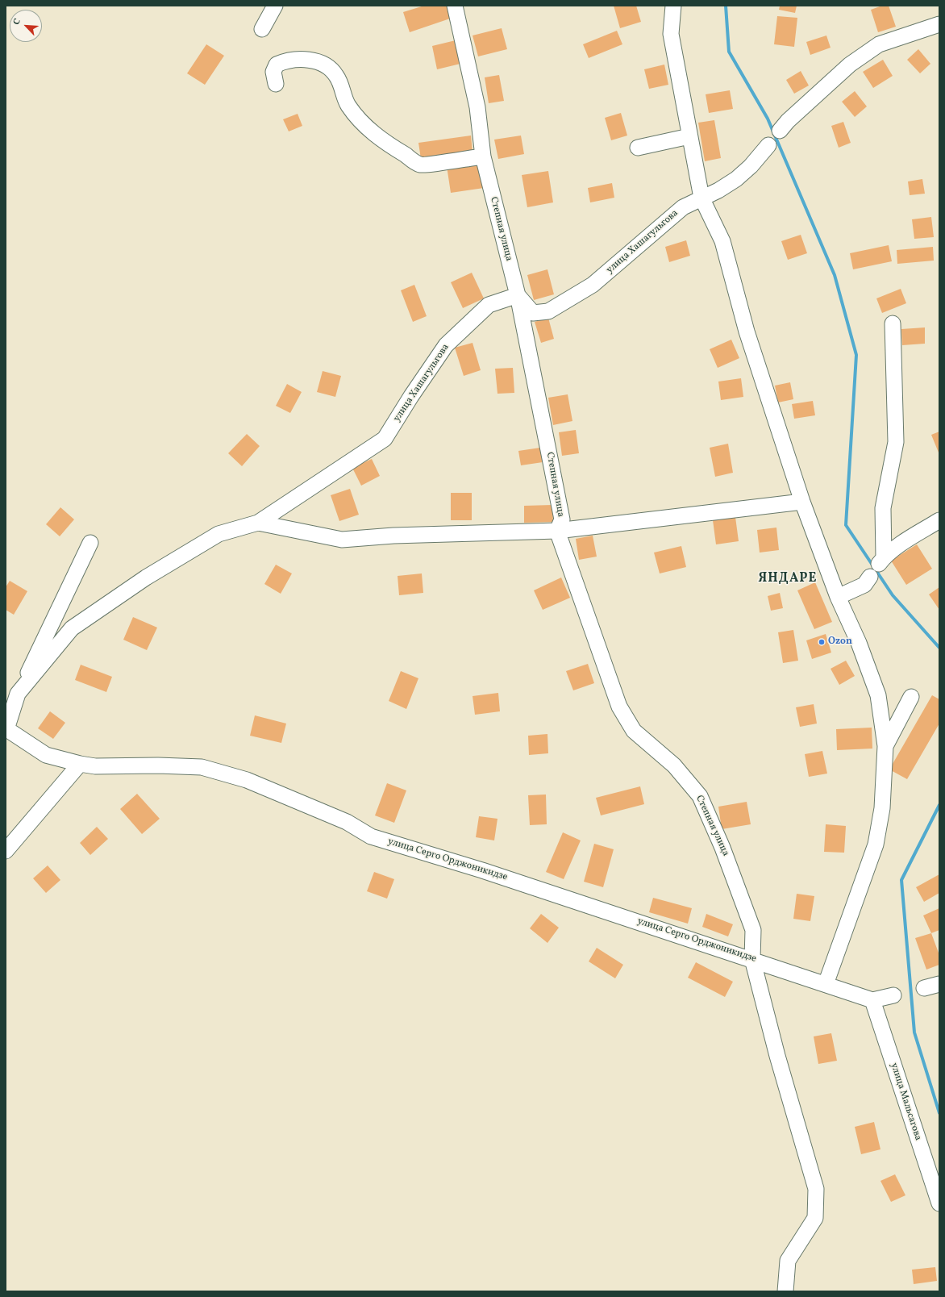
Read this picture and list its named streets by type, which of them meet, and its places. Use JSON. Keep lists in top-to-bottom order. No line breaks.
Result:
{"streets":{"street":["Степная улица","улица Хашагульгова","улица Серго Орджоникидзе","улица Мальсагова"]},"crossings":[["Степная улица","улица Хашагульгова"],["Степная улица","улица Серго Орджоникидзе"],["улица Серго Орджоникидзе","улица Мальсагова"]],"districts":["ЯНДАРЕ"],"places":["Ozon"],"north":"top left"}
